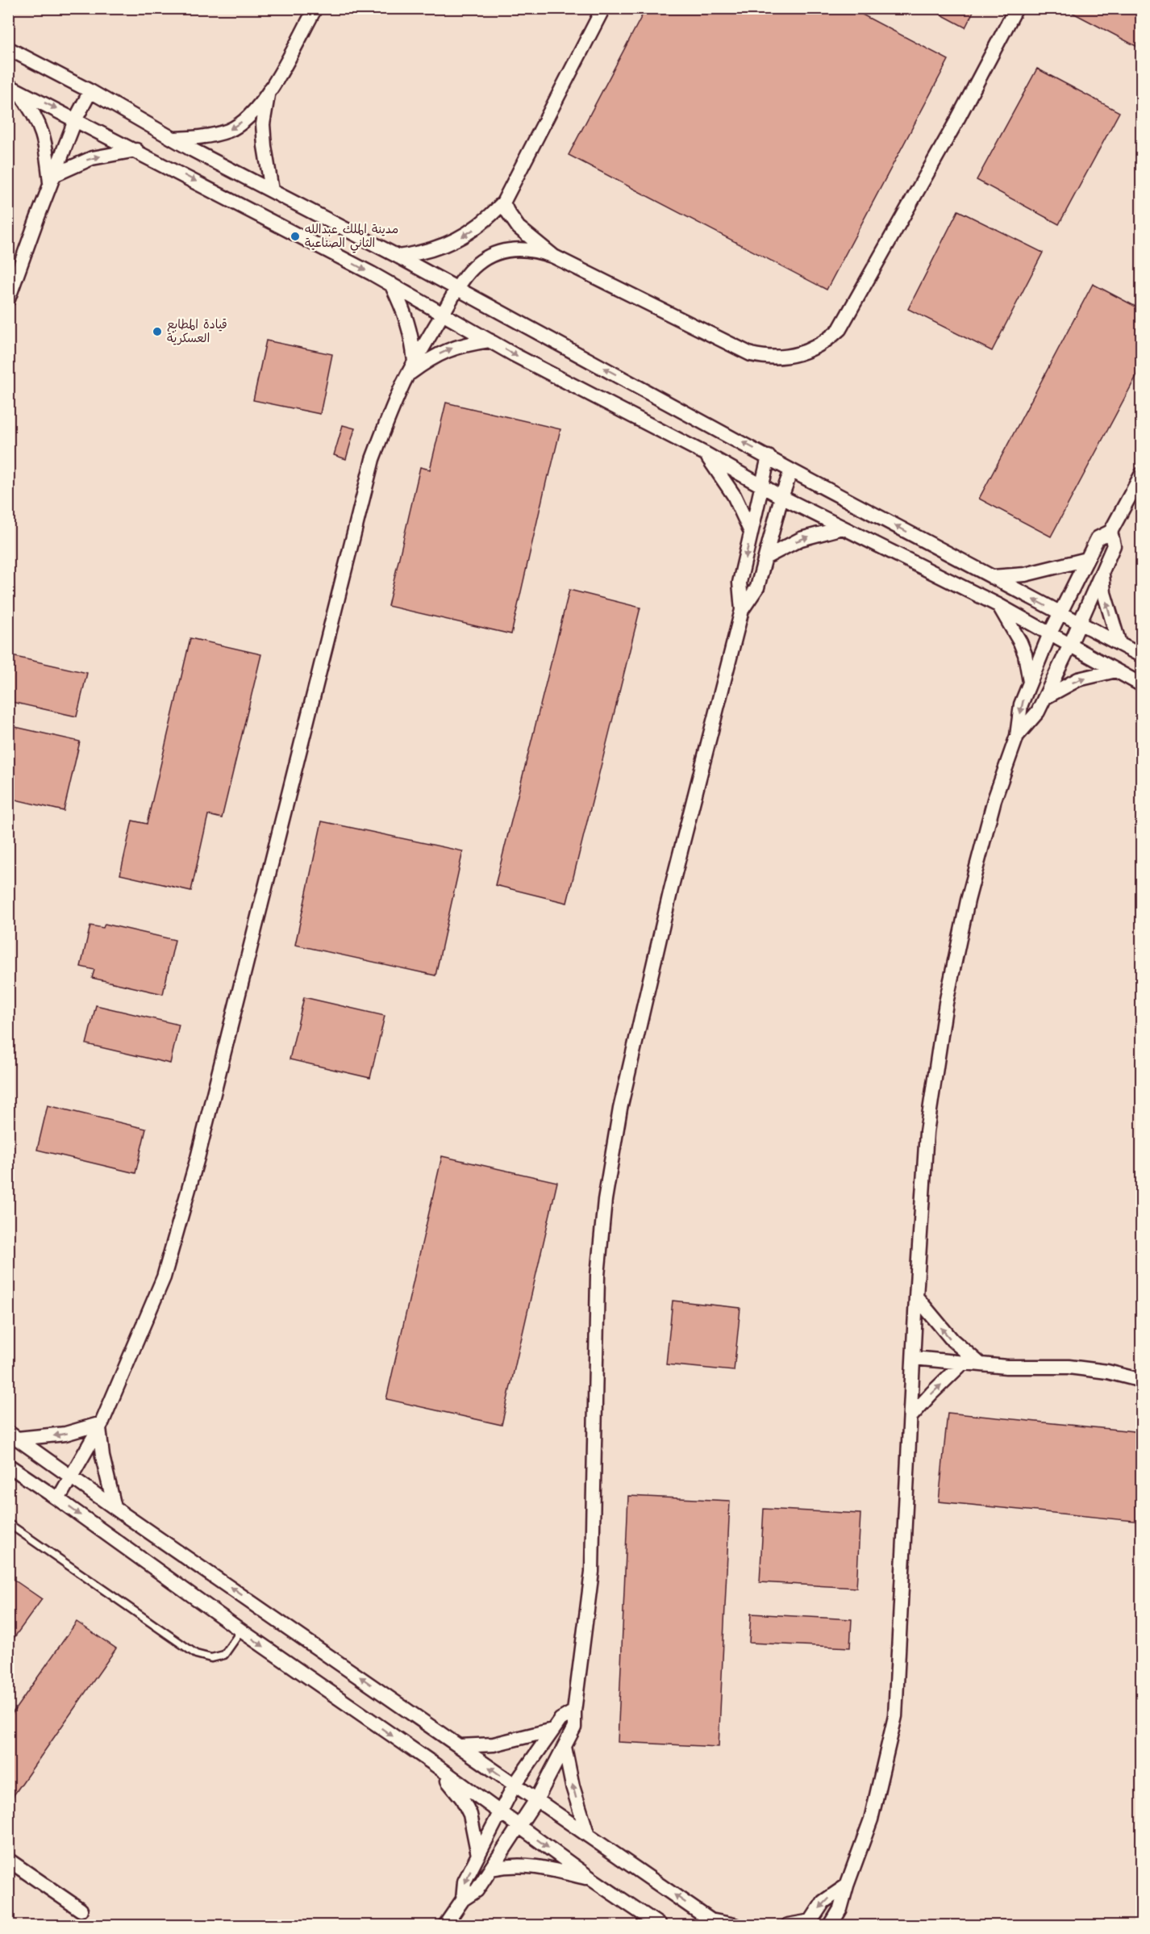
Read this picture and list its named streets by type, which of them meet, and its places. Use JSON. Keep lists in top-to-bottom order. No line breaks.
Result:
{"places":["مدينة الملك عبدالله الثاني الصناعية","قيادة المطابع العسكرية"]}
